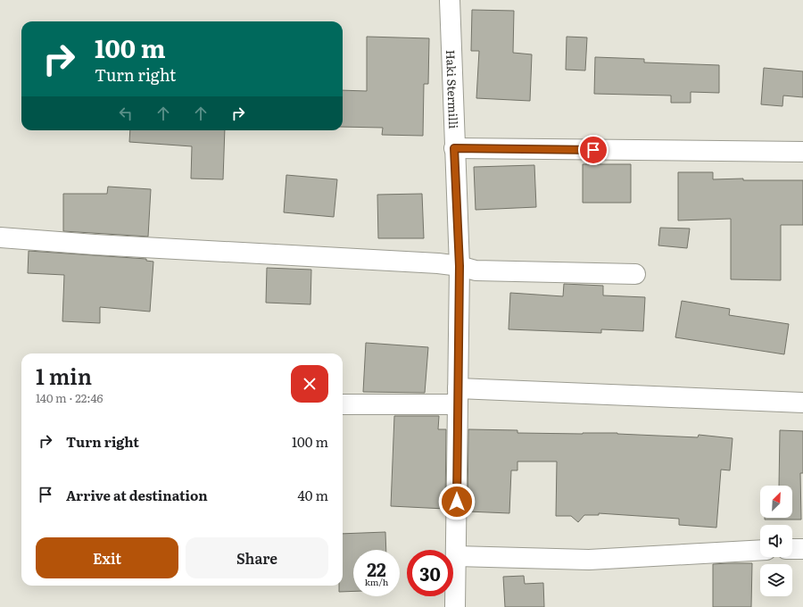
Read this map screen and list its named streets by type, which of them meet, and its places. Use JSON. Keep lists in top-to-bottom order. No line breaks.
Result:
{"streets":{"street":["Haki Stermilli"]},"north":"top right","page":{"turn":["100 m","Turn right"],"heading":["1 min","140 m · 22:46"],"list":[{"name":"Turn right","value":"100 m"},{"name":"Arrive at destination","value":"40 m"}],"buttons":["Exit","Share"],"speed":"22 km/h","limit":"30"}}
